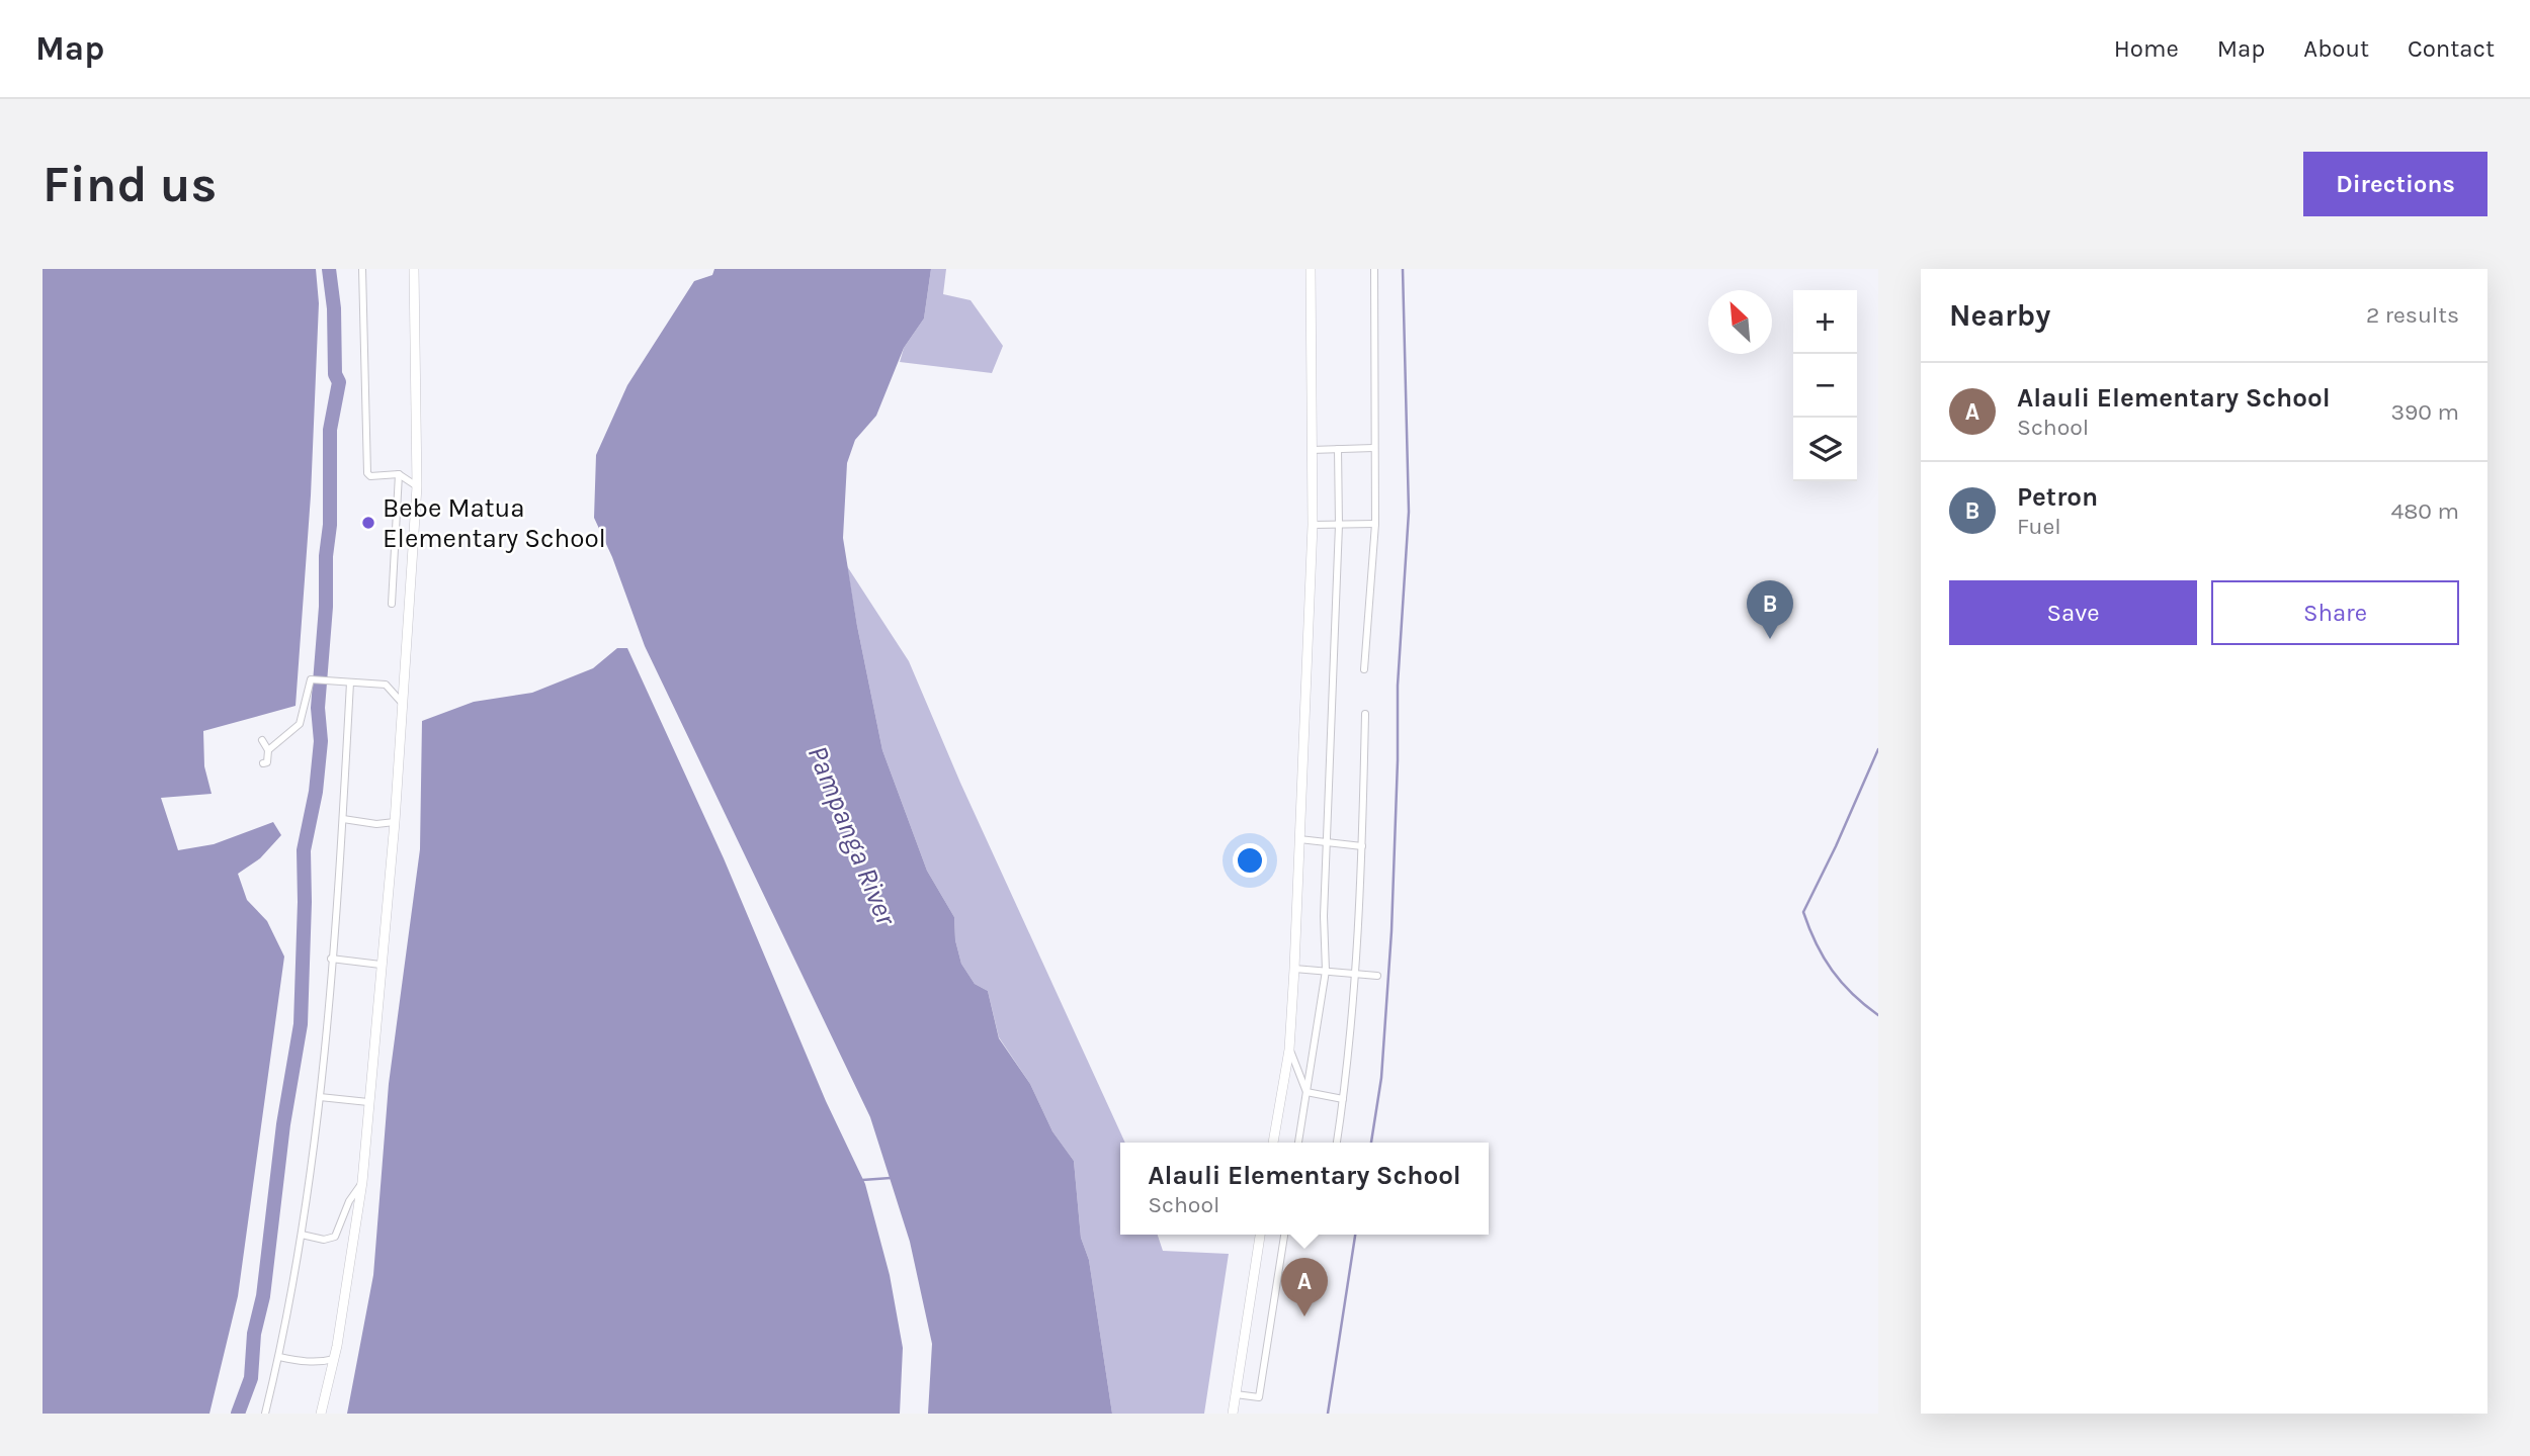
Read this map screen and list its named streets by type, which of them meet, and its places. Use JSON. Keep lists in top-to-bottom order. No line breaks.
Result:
{"water":["Pampanga River"],"places":["Bebe Matua Elementary School"],"north":"top left","page":{"header":"Map","nav":["Home","Map","About","Contact"],"buttons":["Directions",["Save","Share"]],"title":"Find us","heading":["Nearby","2 results"],"map_buttons":["+","−"],"list":[{"mark":"A","name":"Alauli Elementary School","note":"School","value":"390 m"},{"mark":"B","name":"Petron","note":"Fuel","value":"480 m"}],"pins":["B","A"],"popup":["Alauli Elementary School","School"]}}
